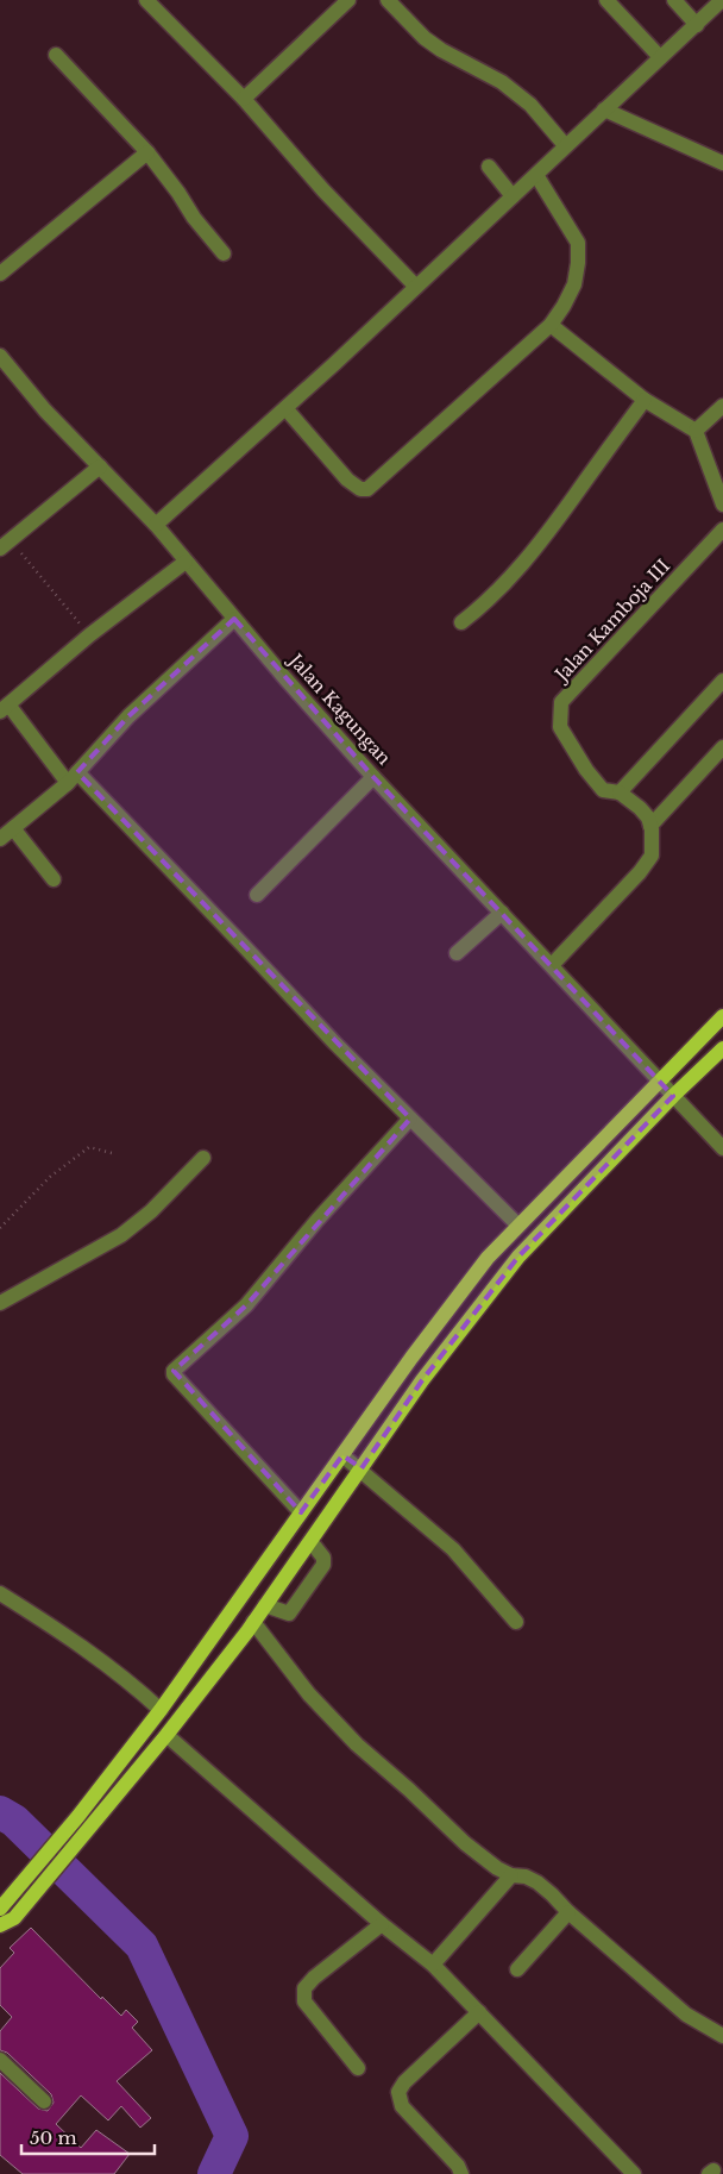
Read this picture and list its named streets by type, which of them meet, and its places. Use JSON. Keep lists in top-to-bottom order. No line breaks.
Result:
{"streets":{"street":["Jalan Kamboja III","Jalan Kagungan"]},"scale_bar":"50 m"}
